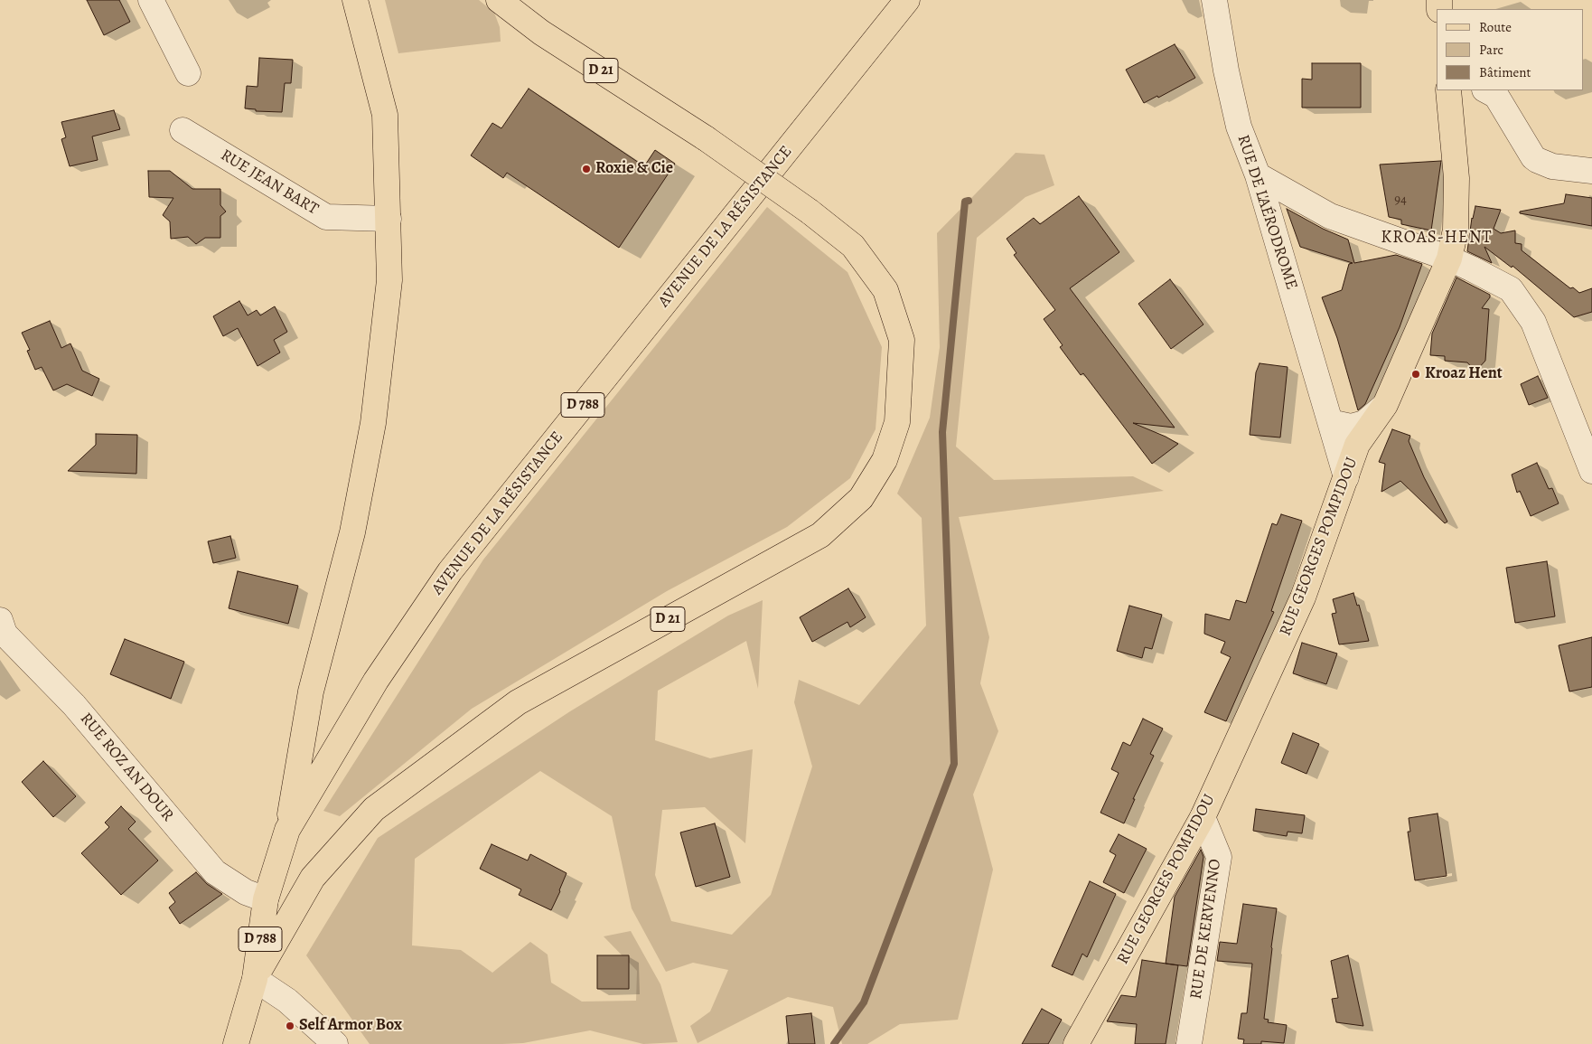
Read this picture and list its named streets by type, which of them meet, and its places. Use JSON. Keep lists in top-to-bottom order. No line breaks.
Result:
{"streets":{"main road":["D 21","AVENUE DE LA RÉSISTANCE","D 788","RUE GEORGES POMPIDOU"],"street":["RUE JEAN BART","RUE DE L'AÉRODROME","RUE ROZ AN DOUR","RUE DE KERVENNO"]},"crossings":[["D 21","AVENUE DE LA RÉSISTANCE"],["RUE DE L'AÉRODROME","RUE GEORGES POMPIDOU"],["AVENUE DE LA RÉSISTANCE","RUE ROZ AN DOUR"],["RUE GEORGES POMPIDOU","RUE DE KERVENNO"]],"districts":["KROAS-HENT"],"places":["Roxie & Cie","Kroaz Hent","Self Armor Box"],"house_numbers":["94"],"legend":["Route","Parc","Bâtiment"]}
